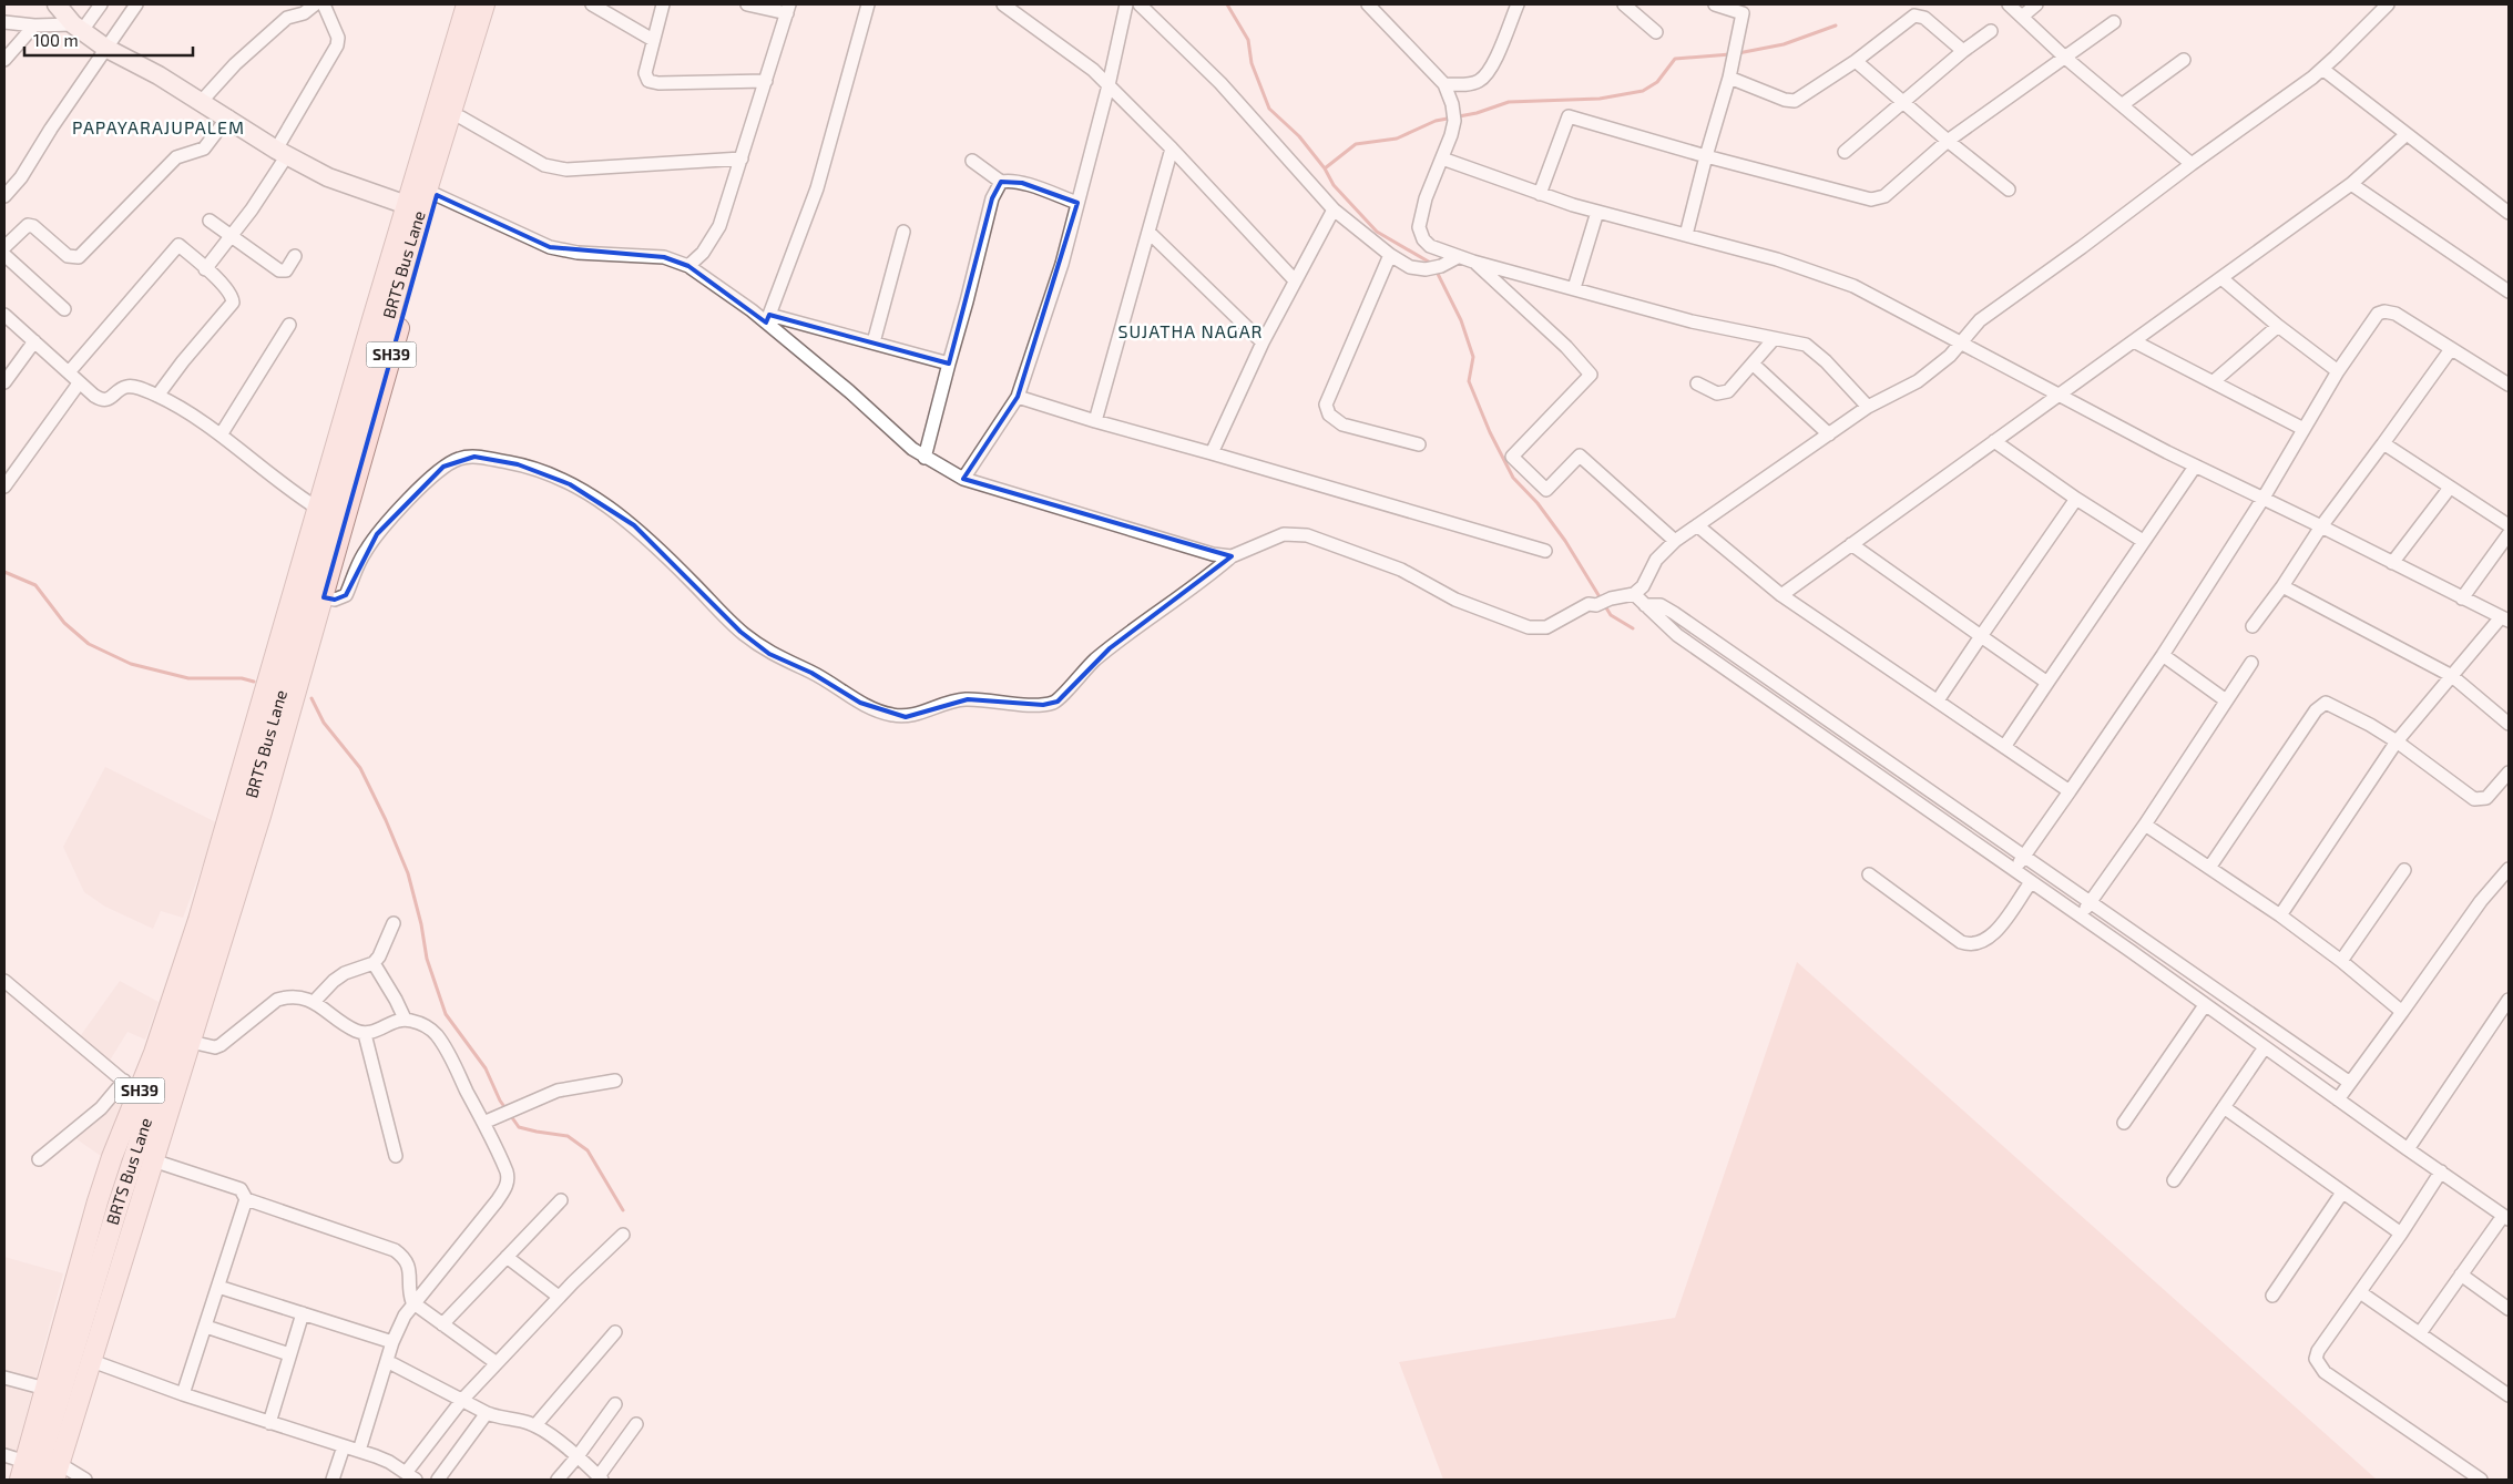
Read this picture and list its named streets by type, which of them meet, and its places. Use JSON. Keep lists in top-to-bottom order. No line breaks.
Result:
{"streets":{"main road":["BRTS Bus Lane","SH39"]},"crossings":[["BRTS Bus Lane","SH39"]],"districts":["PAPAYARAJUPALEM","SUJATHA NAGAR"],"scale_bar":"100 m"}
